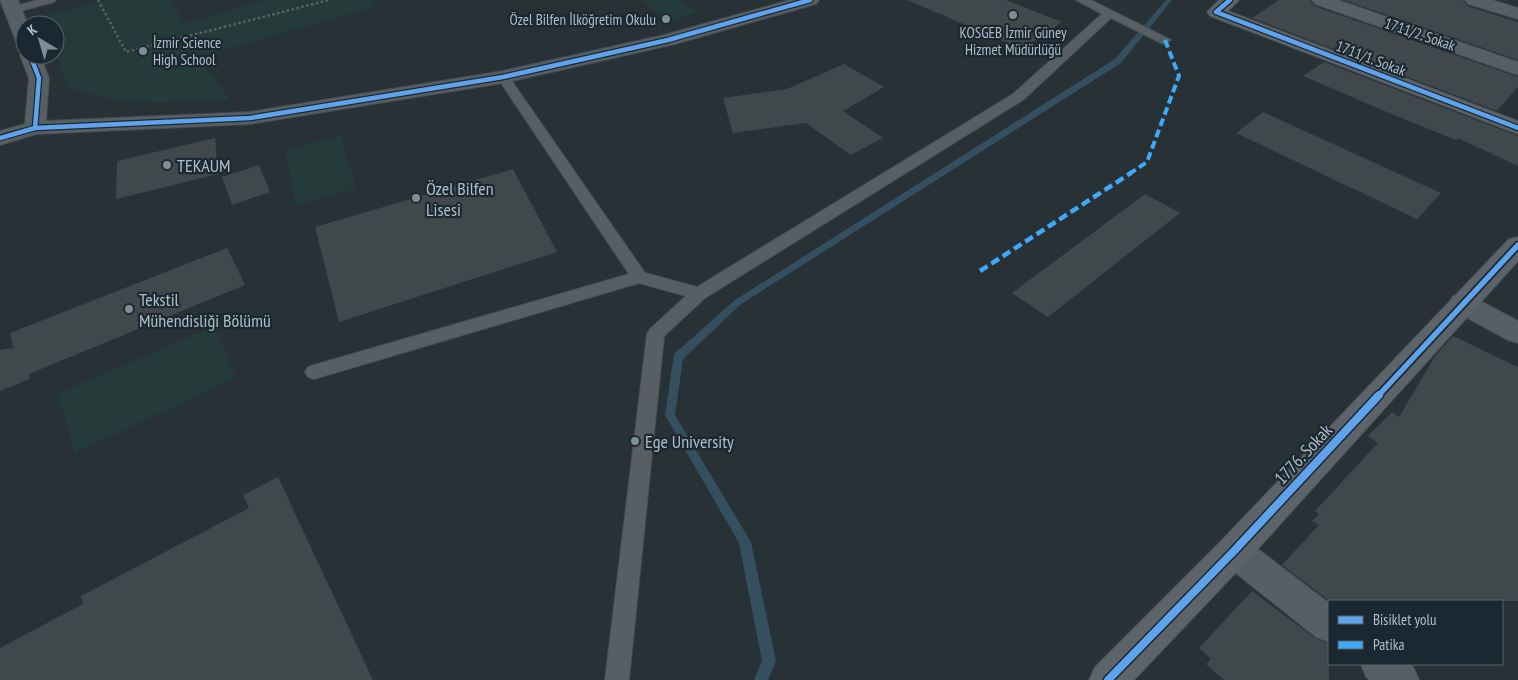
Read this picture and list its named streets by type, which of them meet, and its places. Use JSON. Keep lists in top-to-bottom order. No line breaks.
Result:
{"streets":{"street":["1711/2. Sokak","1711/1. Sokak","1776. Sokak"]},"places":["KOSGEB İzmir Güney Hizmet Müdürlüğü","Özel Bilfen İlköğretim Okulu","İzmir Science High School","TEKAUM","Özel Bilfen Lisesi","Tekstil Mühendisliği Bölümü","Ege University"],"legend":["Bisiklet yolu","Patika"],"north":"top left"}
